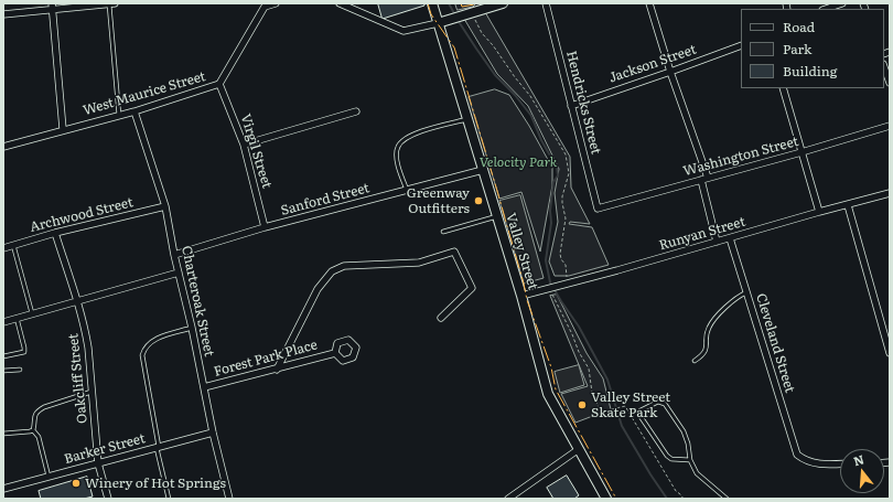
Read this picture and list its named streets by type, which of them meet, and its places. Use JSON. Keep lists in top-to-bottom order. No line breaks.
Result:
{"streets":{"street":["Jackson Street","West Maurice Street","Hendricks Street","Virgil Street","Washington Street","Sanford Street","Archwood Street","Runyan Street","Valley Street","Charteroak Street","Cleveland Street","Forest Park Place","Oakcliff Street","Barker Street"]},"crossings":[["Jackson Street","Hendricks Street"],["West Maurice Street","Virgil Street"],["West Maurice Street","Charteroak Street"],["Hendricks Street","Washington Street"],["Virgil Street","Sanford Street"],["Sanford Street","Valley Street"],["Sanford Street","Charteroak Street"],["Archwood Street","Charteroak Street"],["Archwood Street","Oakcliff Street"],["Runyan Street","Valley Street"],["Runyan Street","Cleveland Street"],["Charteroak Street","Forest Park Place"],["Charteroak Street","Barker Street"],["Oakcliff Street","Barker Street"]],"parks":["Velocity Park"],"places":["Greenway Outfitters","Valley Street Skate Park","Winery of Hot Springs"],"legend":["Road","Park","Building"],"north":"top"}
